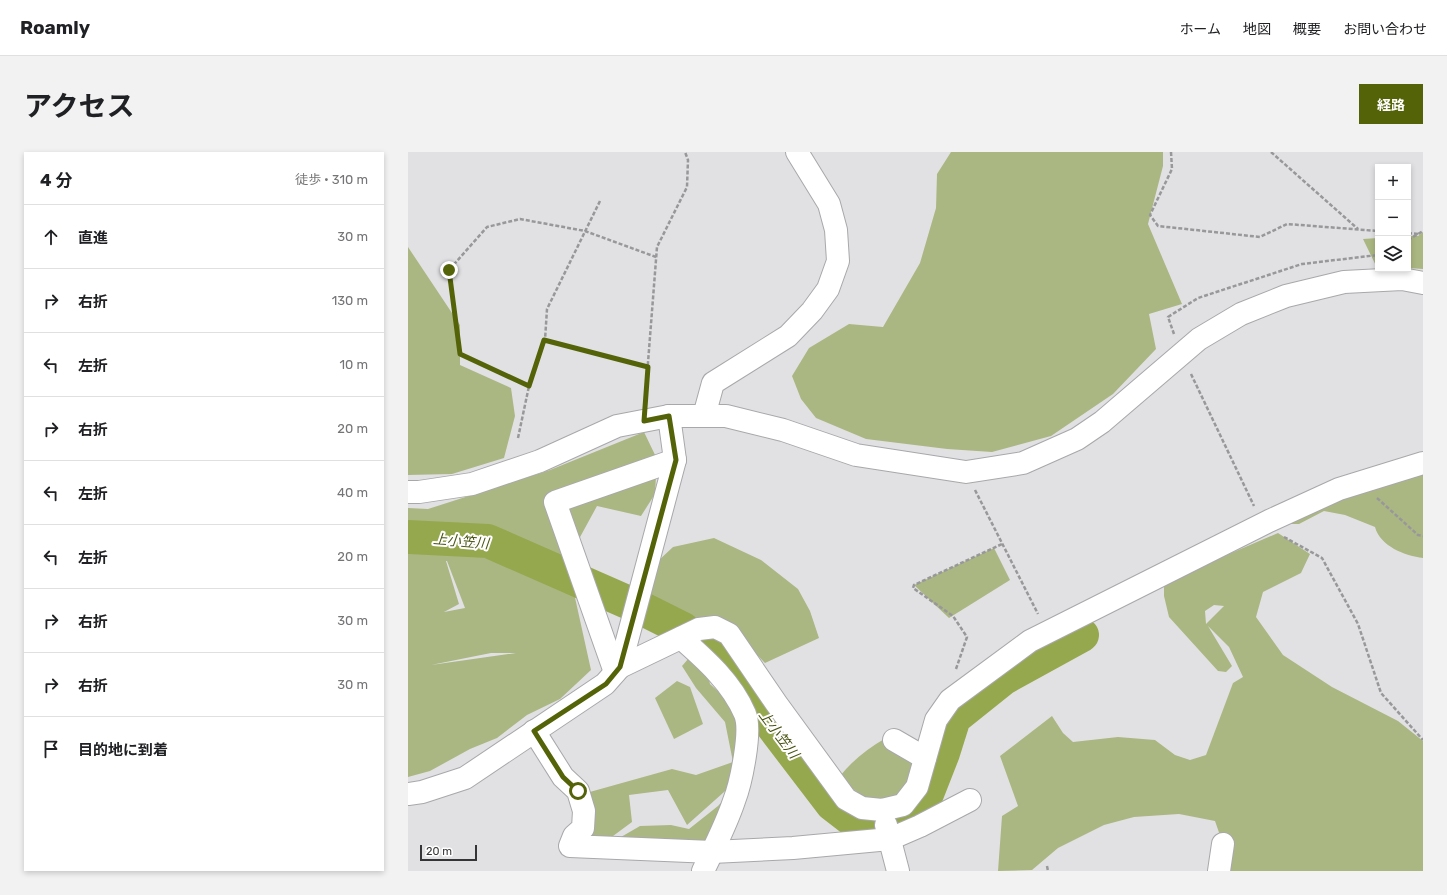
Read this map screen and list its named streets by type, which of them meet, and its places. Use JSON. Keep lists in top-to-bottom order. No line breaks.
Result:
{"water":["上小笠川"],"scale_bar":"20 m","page":{"header":"Roamly","nav":["ホーム","地図","概要","お問い合わせ"],"title":"アクセス","buttons":"経路","heading":["4 分","徒歩 · 310 m"],"map_buttons":["+","−"],"list":[["直進","30 m"],["右折","130 m"],["左折","10 m"],["右折","20 m"],["左折","40 m"],["左折","20 m"],["右折","30 m"],["右折","30 m"],"目的地に到着"],"scale":"20 m"}}
